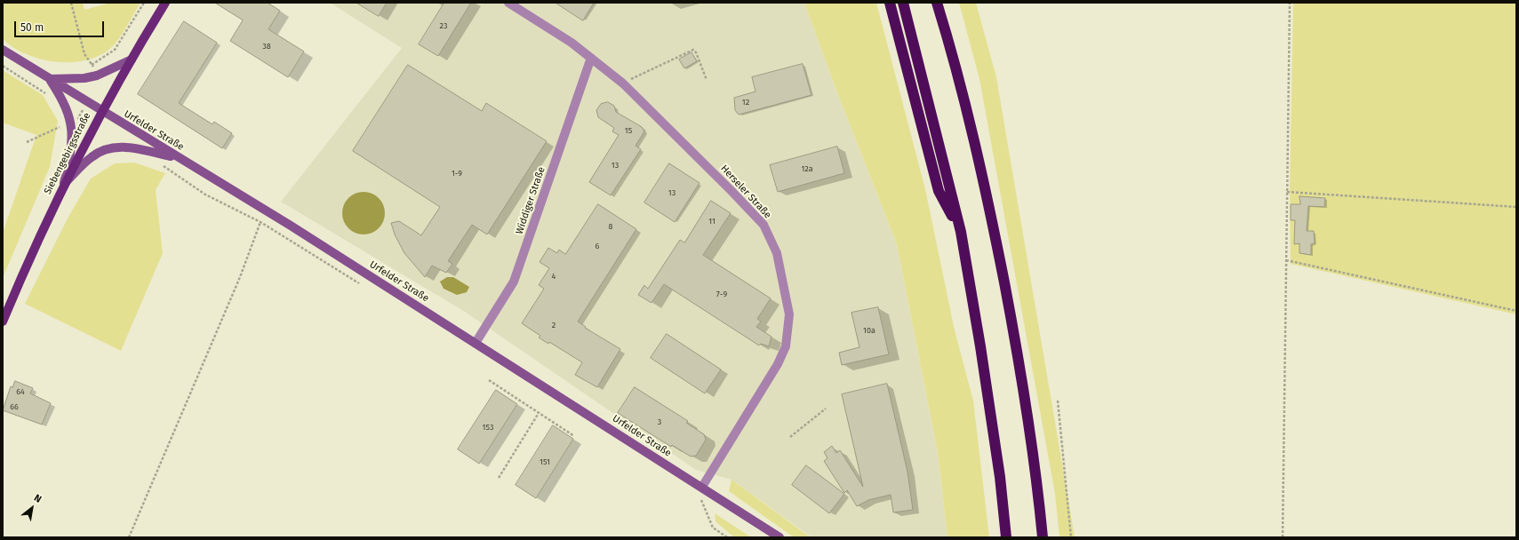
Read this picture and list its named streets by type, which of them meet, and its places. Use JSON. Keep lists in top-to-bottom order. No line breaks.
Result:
{"streets":{"main road":["Urfelder Straße","Siebengebirgsstraße"],"street":["Herseler Straße","Widdiger Straße"]},"crossings":[["Urfelder Straße","Siebengebirgsstraße"],["Urfelder Straße","Herseler Straße"],["Urfelder Straße","Widdiger Straße"],["Herseler Straße","Widdiger Straße"]],"house_numbers":["23","38","12","15","13","12a","1-9","13","11","8","6","4","7-9","2","10a","64","66","3","153","151"],"scale_bar":"50 m","north":"top right"}
